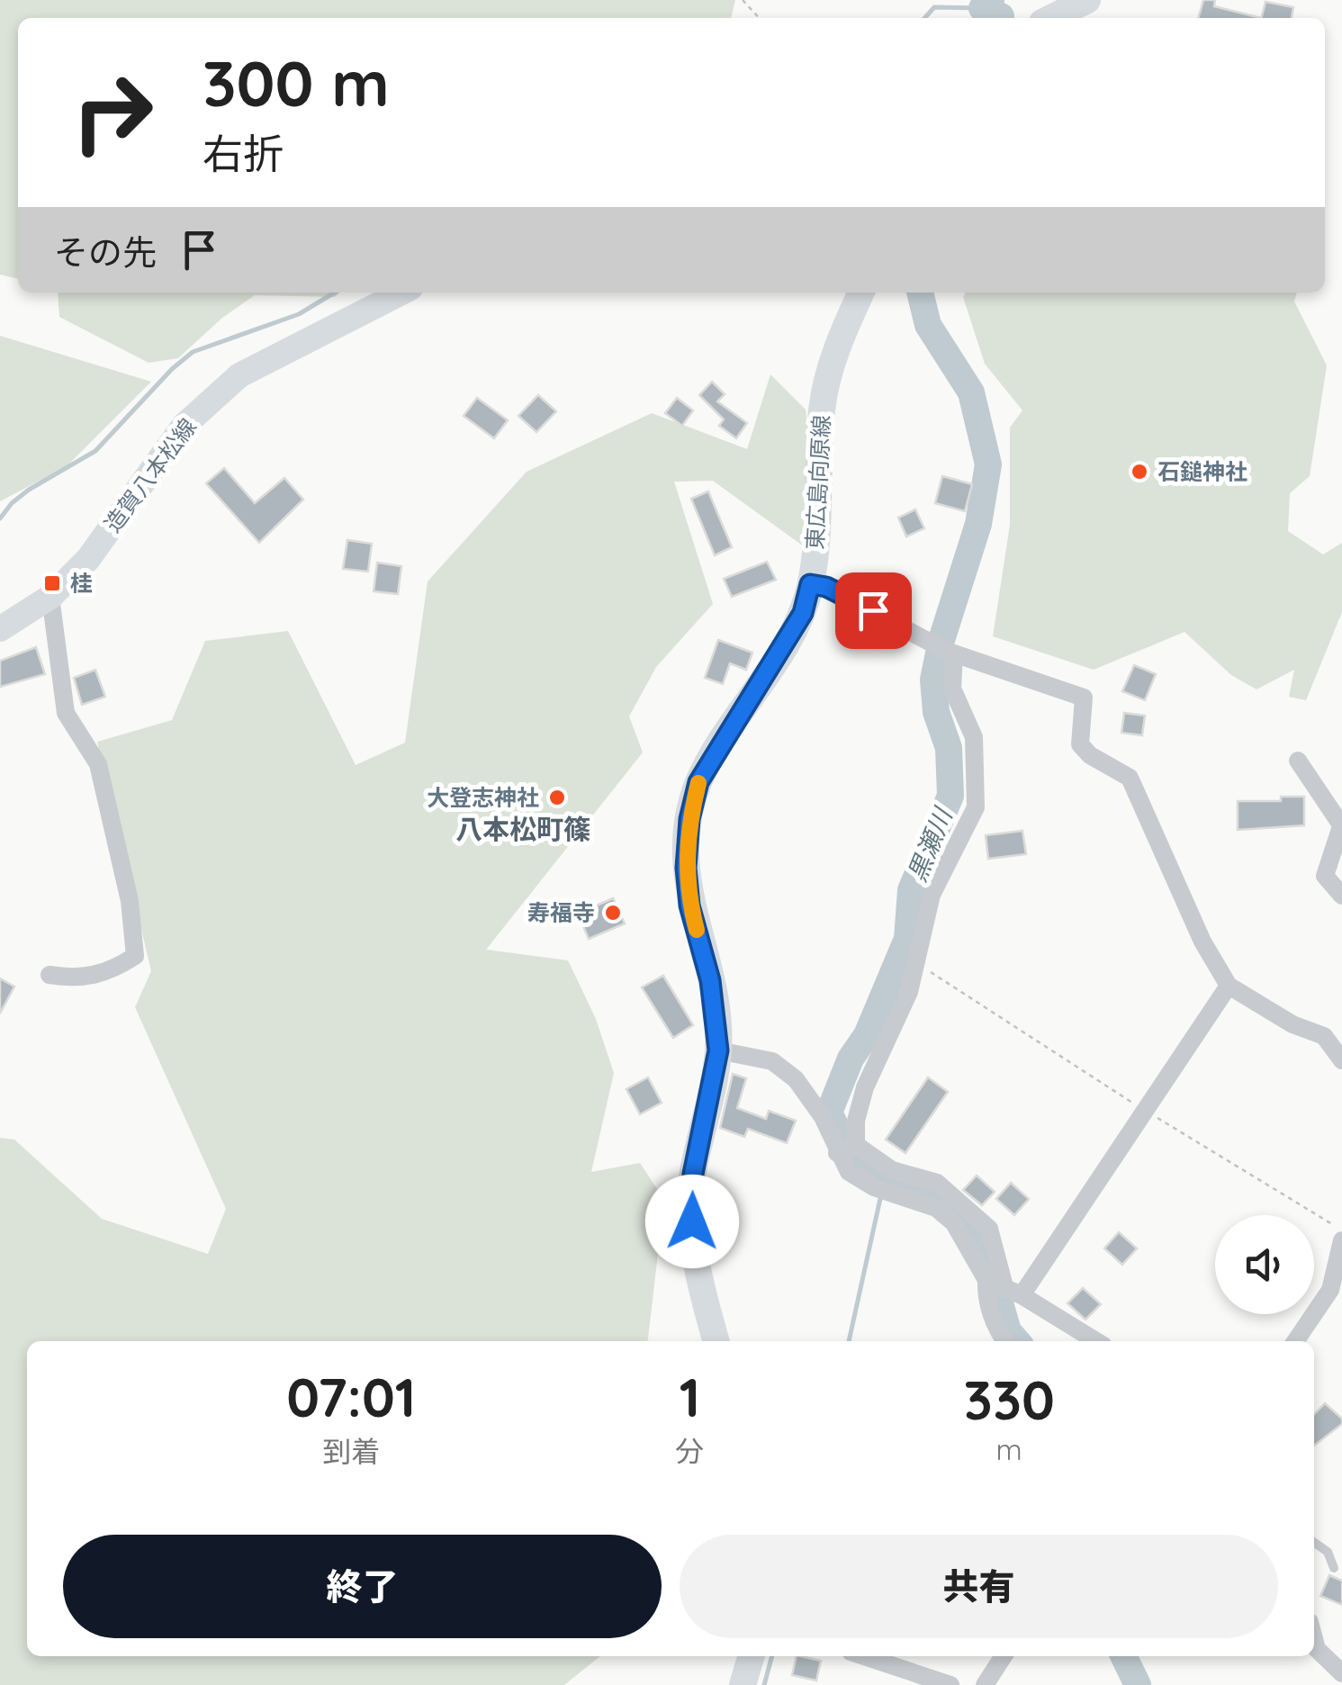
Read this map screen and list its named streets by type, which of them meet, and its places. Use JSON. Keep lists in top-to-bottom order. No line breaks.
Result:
{"streets":{"main road":["造賀八本松線","東広島向原線"]},"districts":["八本松町篠"],"water":["黒瀬川"],"places":{"other":["石鎚神社","大登志神社","寿福寺"],"transit":["桂"]},"page":{"turn":["300 m","右折"],"then":"その先","eta":["07:01","到着","1","分","330","m"],"buttons":["終了","共有"]}}
